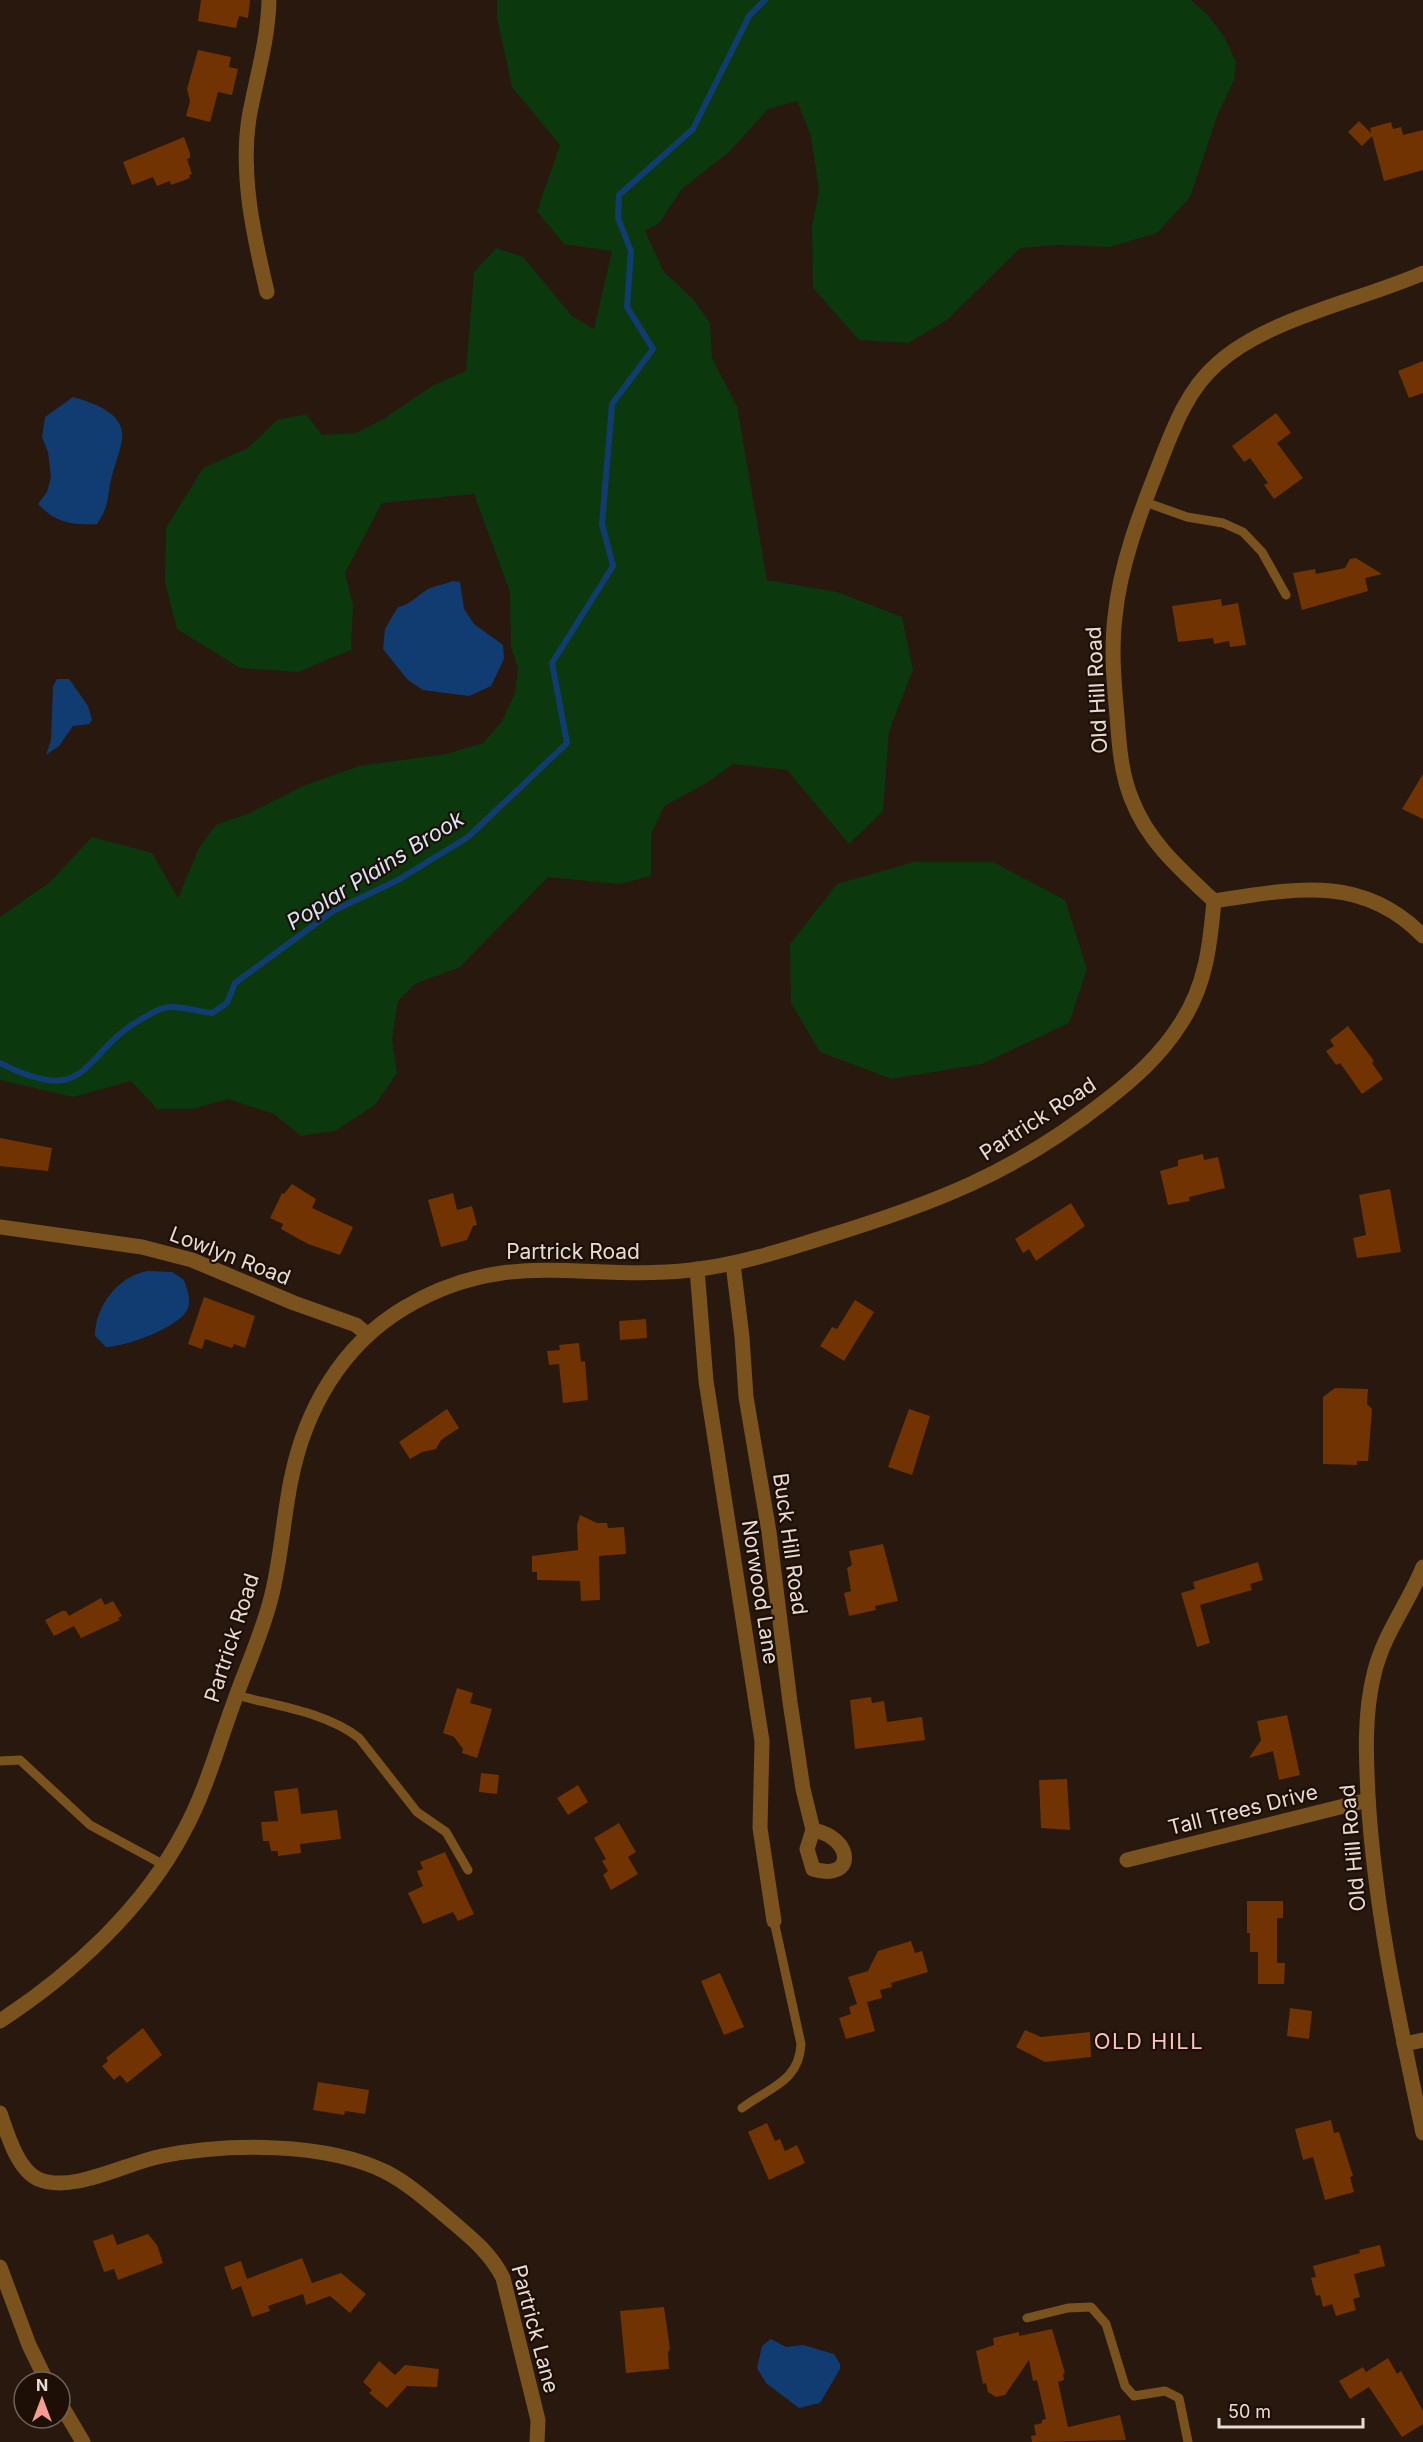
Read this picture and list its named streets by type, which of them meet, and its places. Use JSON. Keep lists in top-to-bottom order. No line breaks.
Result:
{"streets":{"street":["Old Hill Road","Partrick Road","Lowlyn Road","Buck Hill Road","Norwood Lane","Tall Trees Drive","Partrick Lane"]},"crossings":[["Old Hill Road","Partrick Road"],["Old Hill Road","Tall Trees Drive"],["Partrick Road","Lowlyn Road"],["Partrick Road","Buck Hill Road"],["Partrick Road","Norwood Lane"]],"districts":["OLD HILL"],"water":["Poplar Plains Brook"],"scale_bar":"50 m","north":"top"}
